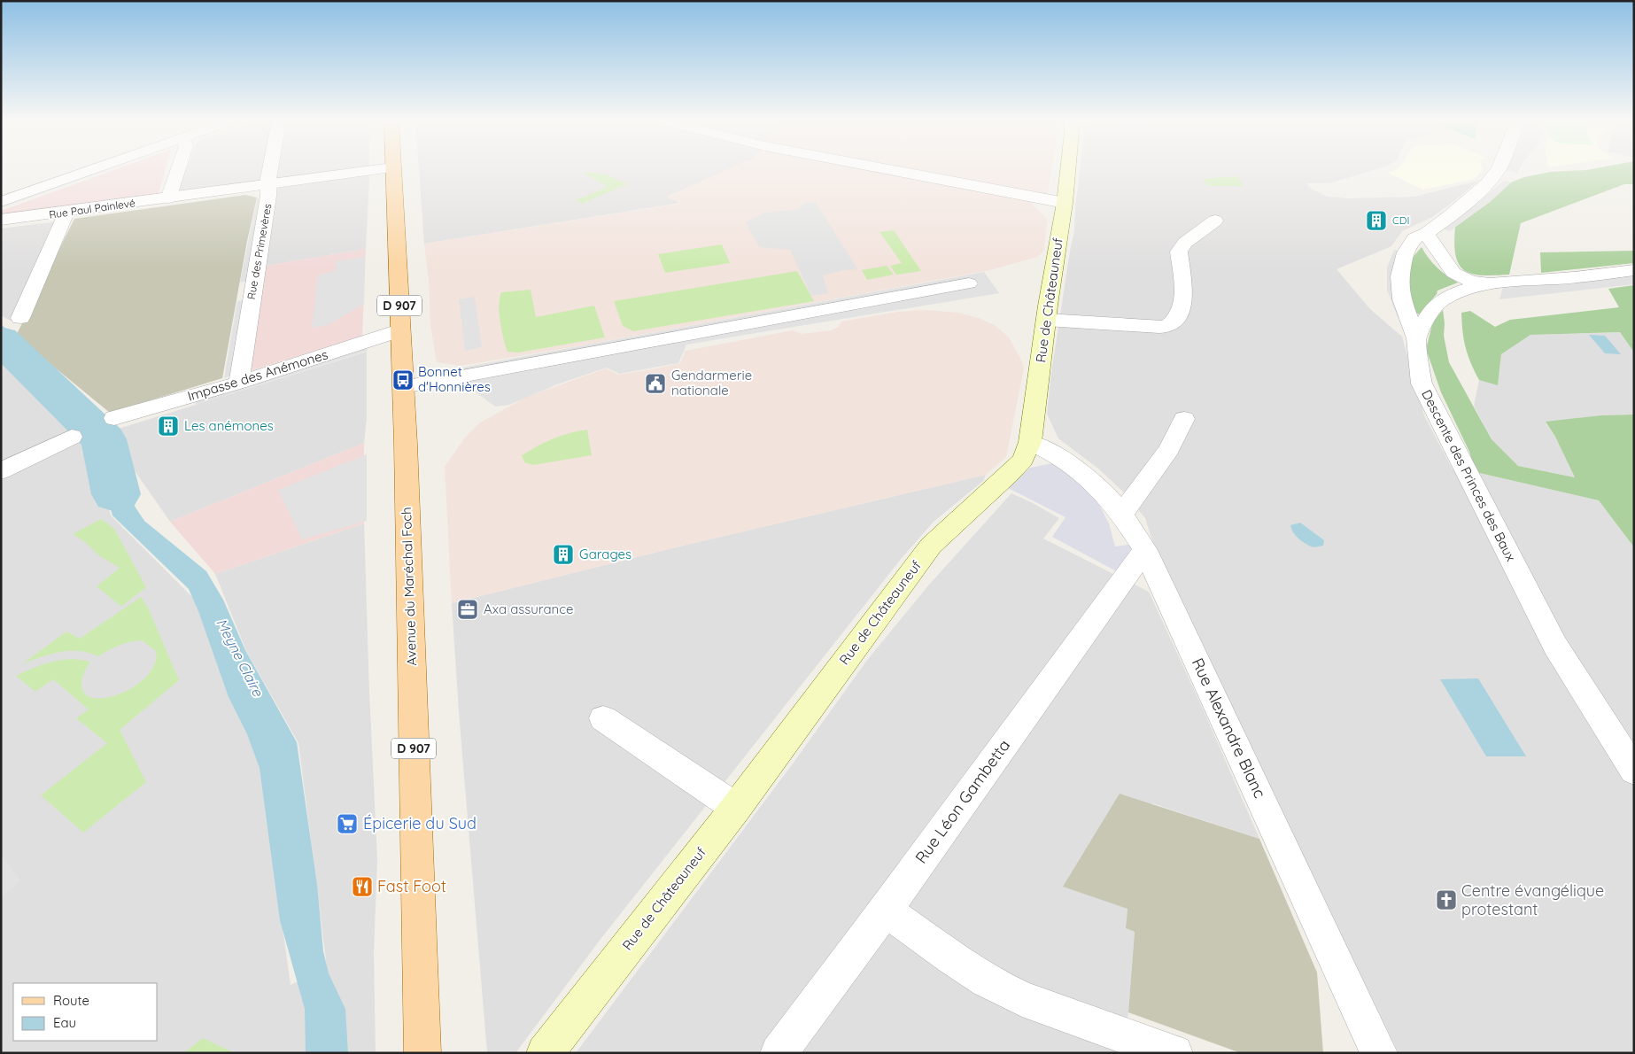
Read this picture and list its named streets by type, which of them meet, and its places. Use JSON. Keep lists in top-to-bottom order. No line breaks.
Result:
{"streets":{"main road":["Rue de Châteauneuf","D 907","Avenue du Maréchal Foch"],"street":["Rue Paul Painlevé","Rue des Primevères","Impasse des Anémones","Descente des Princes des Baux","Rue Alexandre Blanc","Rue Léon Gambetta"]},"crossings":[["Rue Paul Painlevé","Rue des Primevères"],["Rue des Primevères","Impasse des Anémones"],["Rue de Châteauneuf","Rue Alexandre Blanc"],["Impasse des Anémones","Avenue du Maréchal Foch"],["Rue Alexandre Blanc","Rue Léon Gambetta"]],"water":["Meyne Claire"],"places":{"building":["CDI","Les anémones","Garages"],"bus stop":["Bonnet d'Honnières"],"public building":["Gendarmerie nationale"],"office":["Axa assurance"],"supermarket":["Épicerie du Sud"],"restaurant":["Fast Foot"],"church":["Centre évangélique protestant"]},"legend":["Route","Eau"]}
